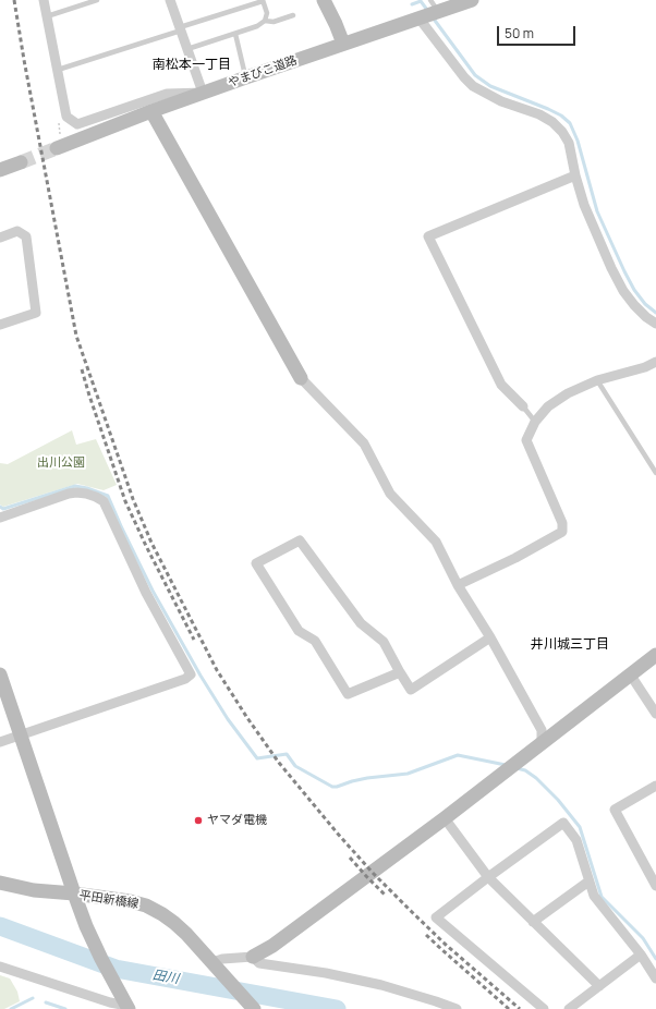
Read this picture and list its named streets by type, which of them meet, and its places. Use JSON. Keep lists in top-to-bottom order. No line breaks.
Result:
{"streets":{"street":["やまびこ道路","平田新橋線"]},"districts":["南松本一丁目","井川城三丁目"],"water":["田川"],"parks":["出川公園"],"places":["ヤマダ電機"],"scale_bar":"50 m"}
